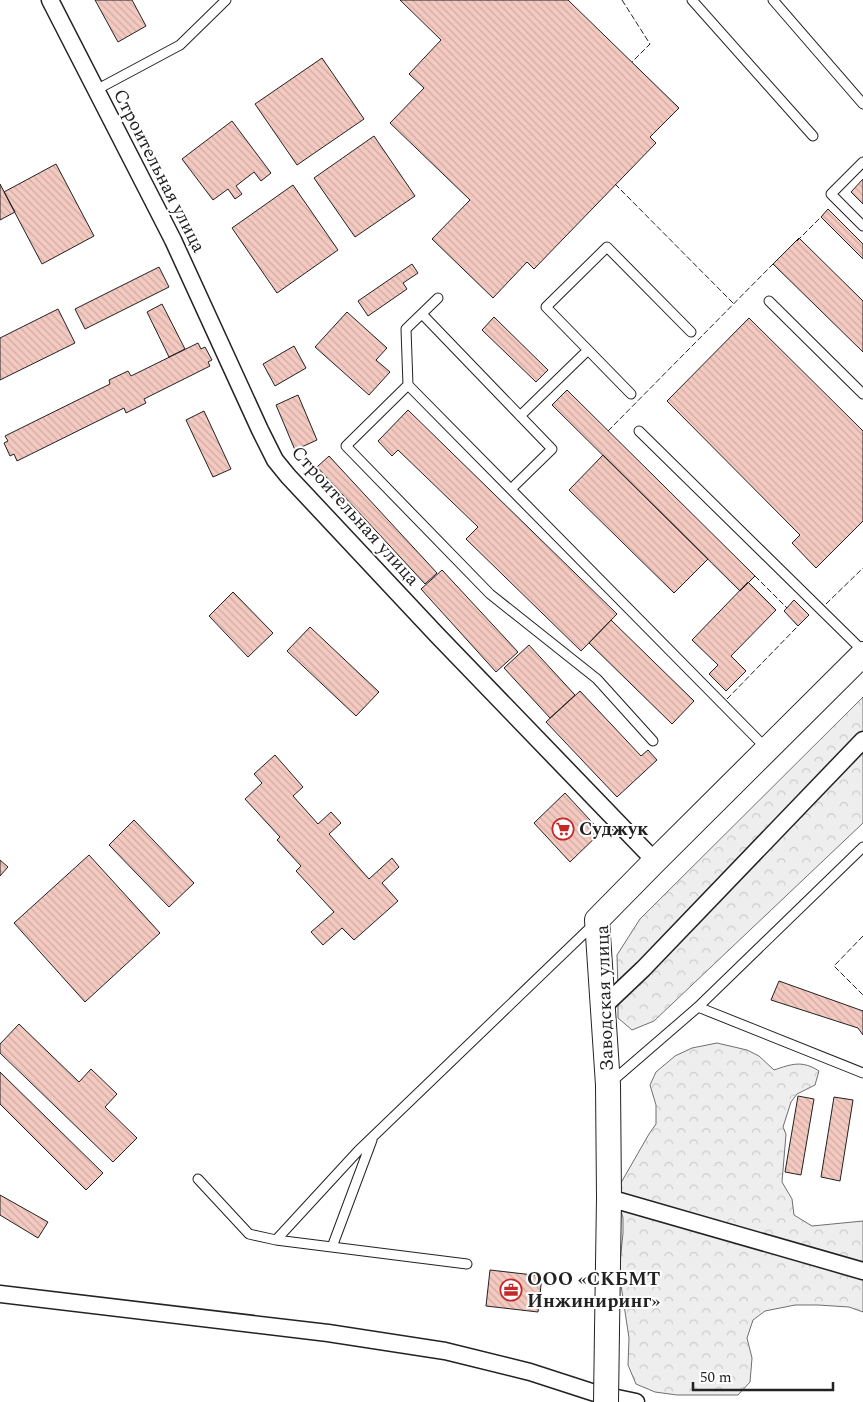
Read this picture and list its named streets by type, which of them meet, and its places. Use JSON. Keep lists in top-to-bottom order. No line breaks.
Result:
{"streets":{"main road":["Заводская улица"],"street":["Строительная улица"]},"crossings":[["Строительная улица","Заводская улица"]],"places":{"supermarket":["Суджук"],"office":["ООО «СКБМТ Инжиниринг»"]},"scale_bar":"50 m"}
